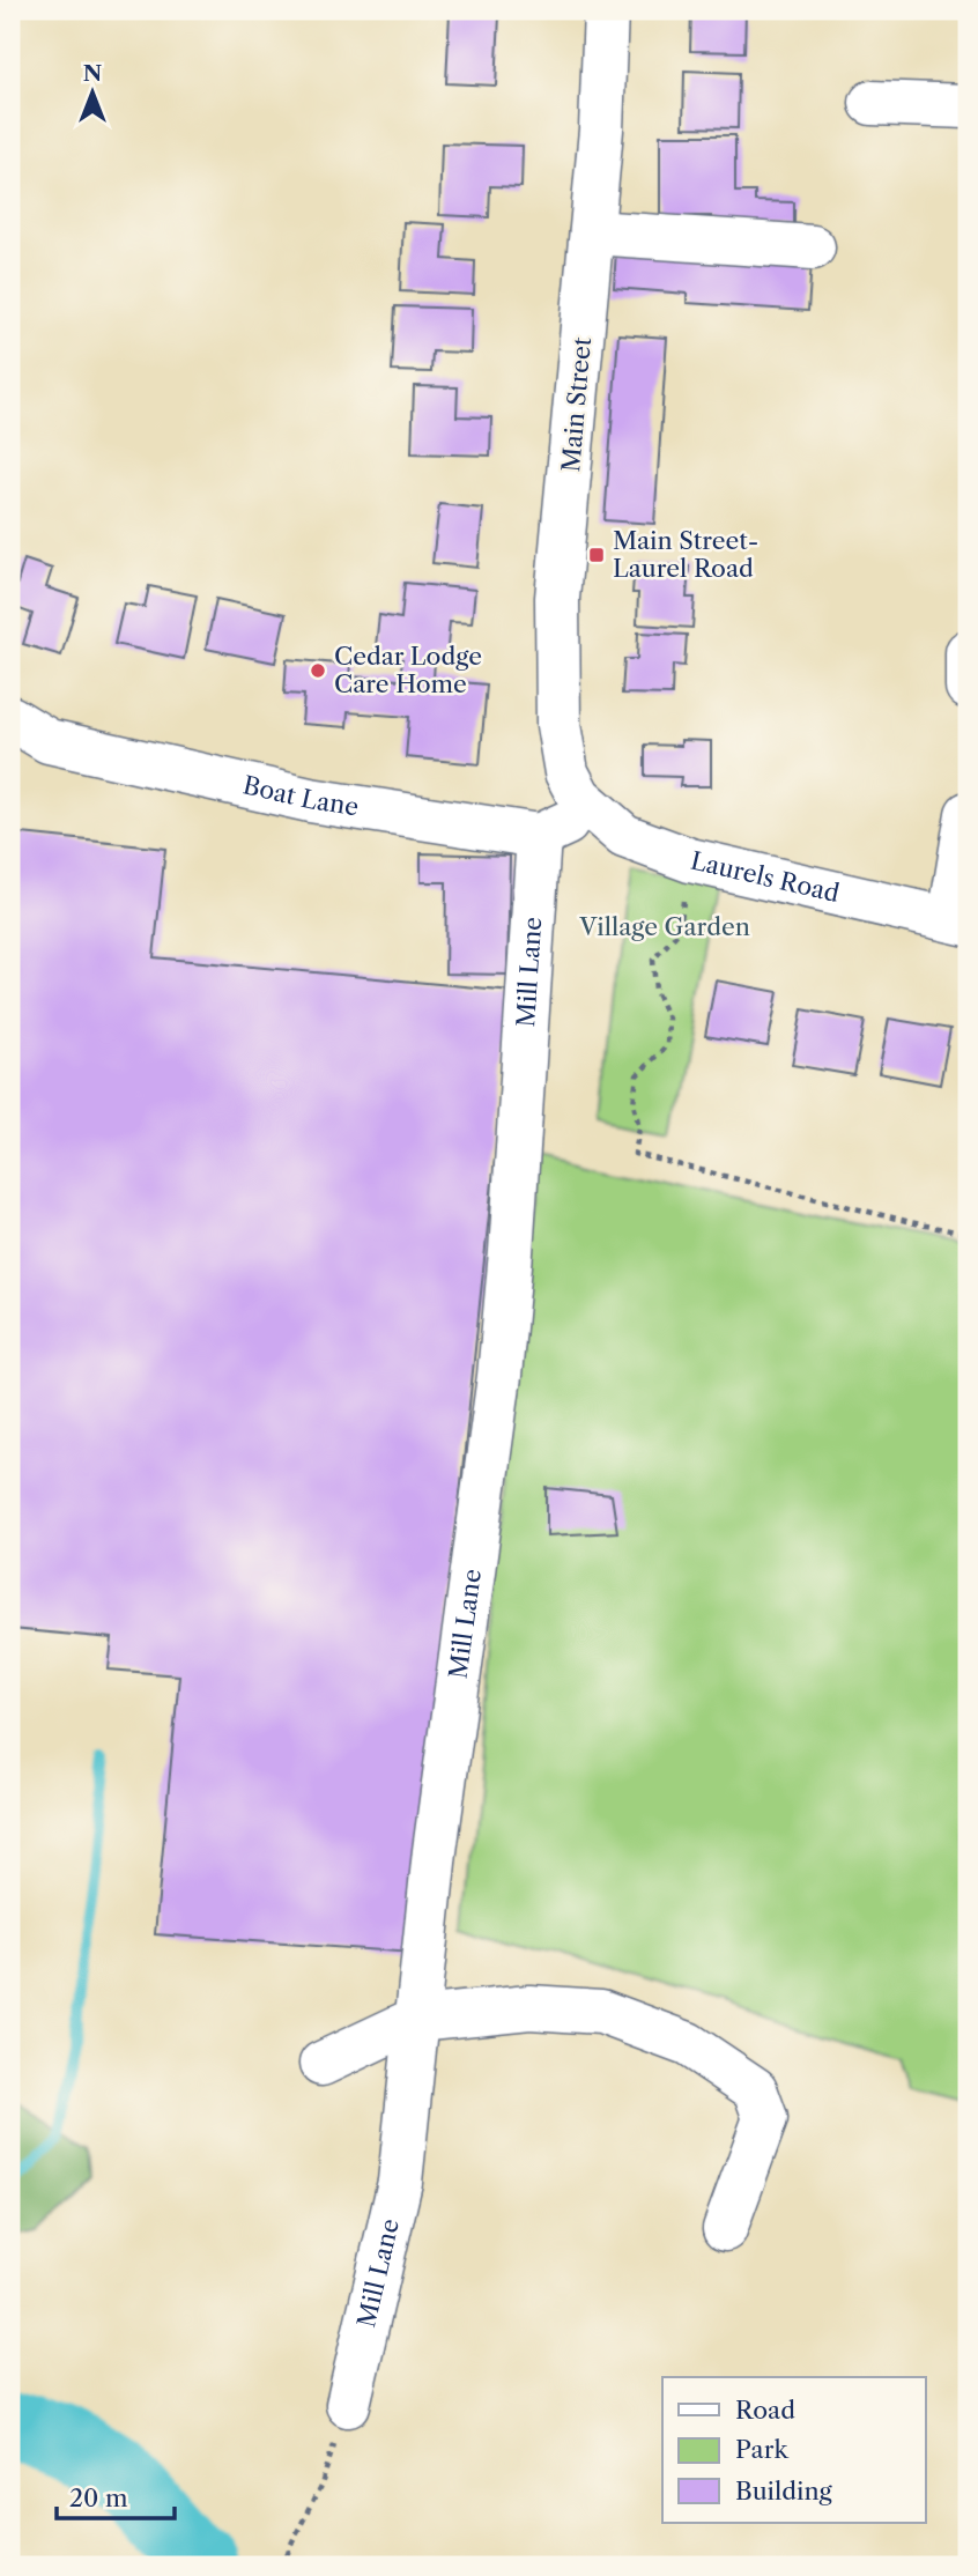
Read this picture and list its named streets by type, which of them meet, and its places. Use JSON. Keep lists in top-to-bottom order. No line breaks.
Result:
{"streets":{"street":["Main Street","Boat Lane","Laurels Road","Mill Lane"]},"crossings":[["Main Street","Laurels Road"],["Boat Lane","Mill Lane"]],"parks":["Village Garden"],"places":{"transit":["Main Street- Laurel Road"],"other":["Cedar Lodge Care Home"]},"legend":["Road","Park","Building"],"scale_bar":"20 m","north":"top"}
